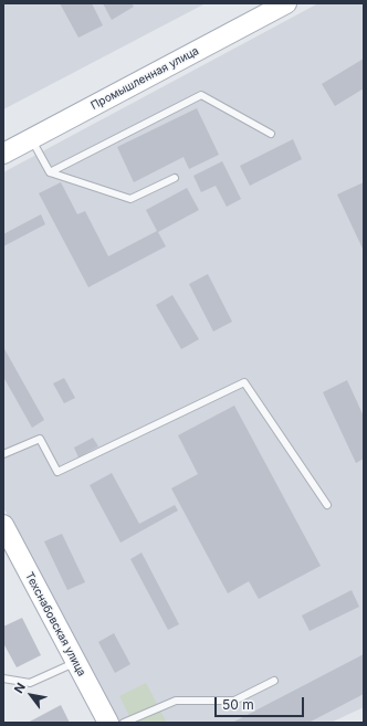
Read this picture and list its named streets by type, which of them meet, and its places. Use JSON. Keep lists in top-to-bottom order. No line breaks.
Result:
{"streets":{"main road":["Промышленная улица","Техснабовская улица"]},"scale_bar":"50 m","north":"top left"}
